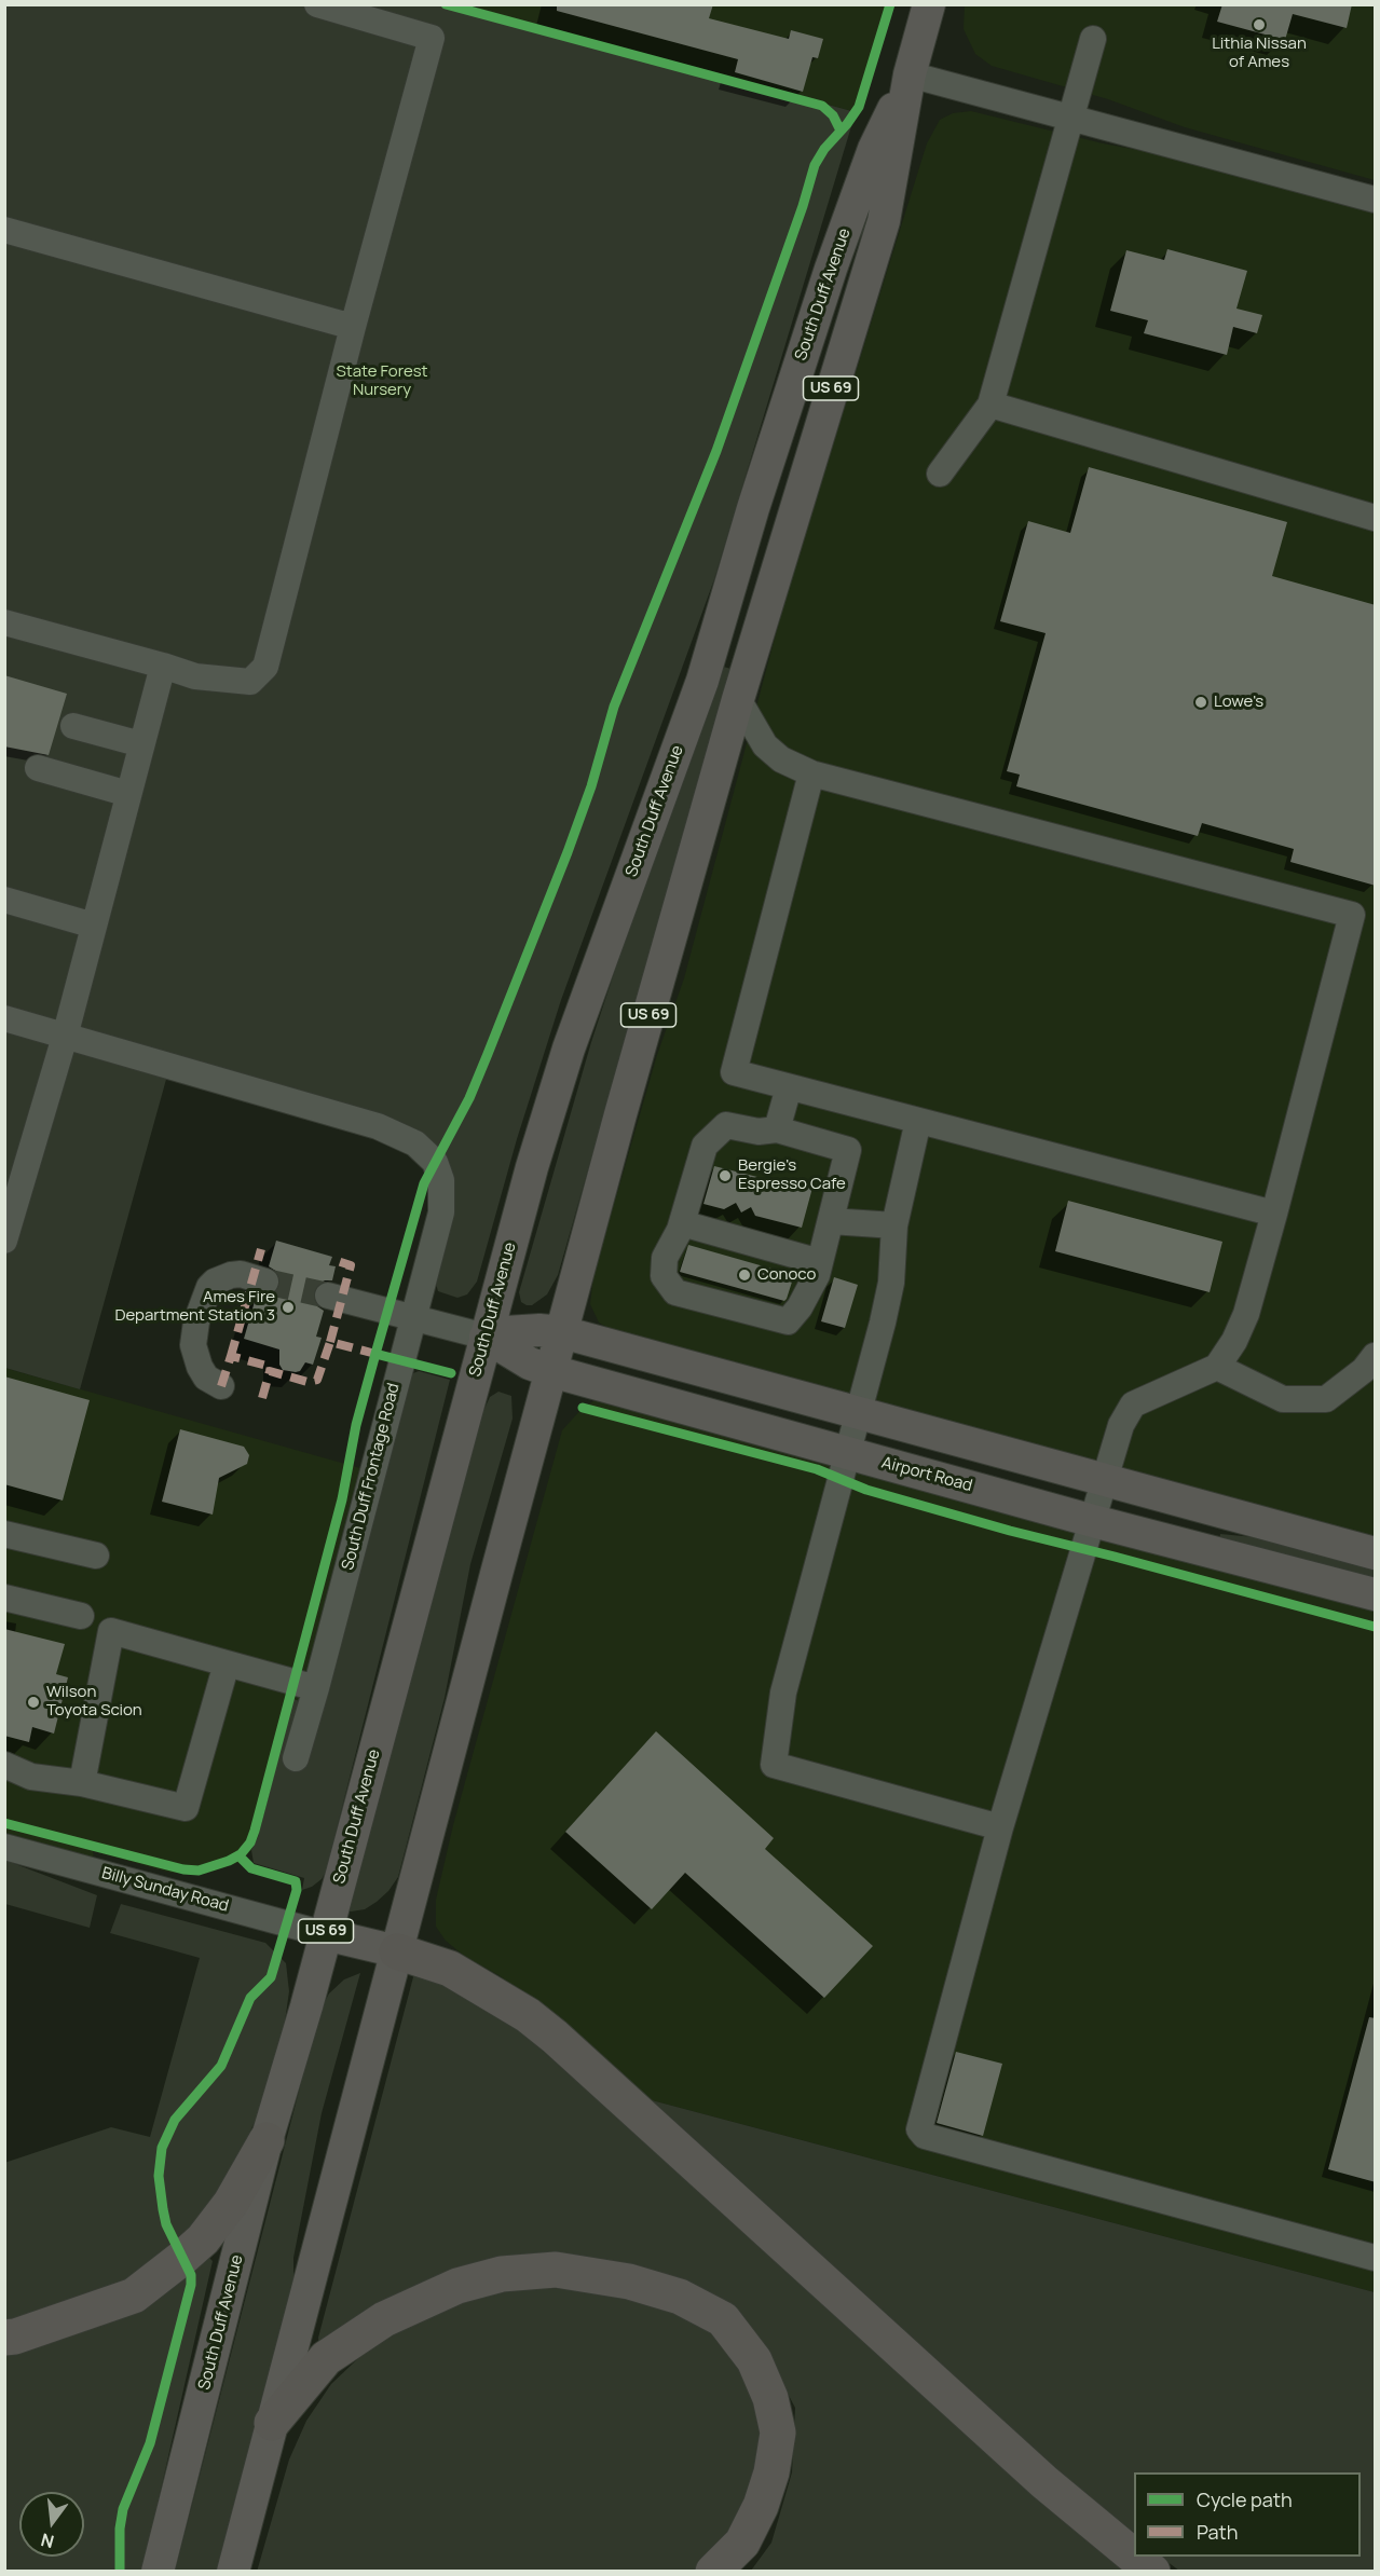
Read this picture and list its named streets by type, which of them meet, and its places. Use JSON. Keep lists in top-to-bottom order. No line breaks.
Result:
{"streets":{"main road":["South Duff Avenue","US 69","Airport Road"],"street":["South Duff Frontage Road","Billy Sunday Road"]},"crossings":[["South Duff Avenue","Airport Road"],["South Duff Avenue","Billy Sunday Road"],["Airport Road","South Duff Frontage Road"]],"parks":["State Forest Nursery"],"places":["Lithia Nissan of Ames","Lowe's","Bergie's Espresso Cafe","Conoco","Ames Fire Department Station 3","Wilson Toyota Scion"],"legend":["Cycle path","Path"],"north":"bottom"}
